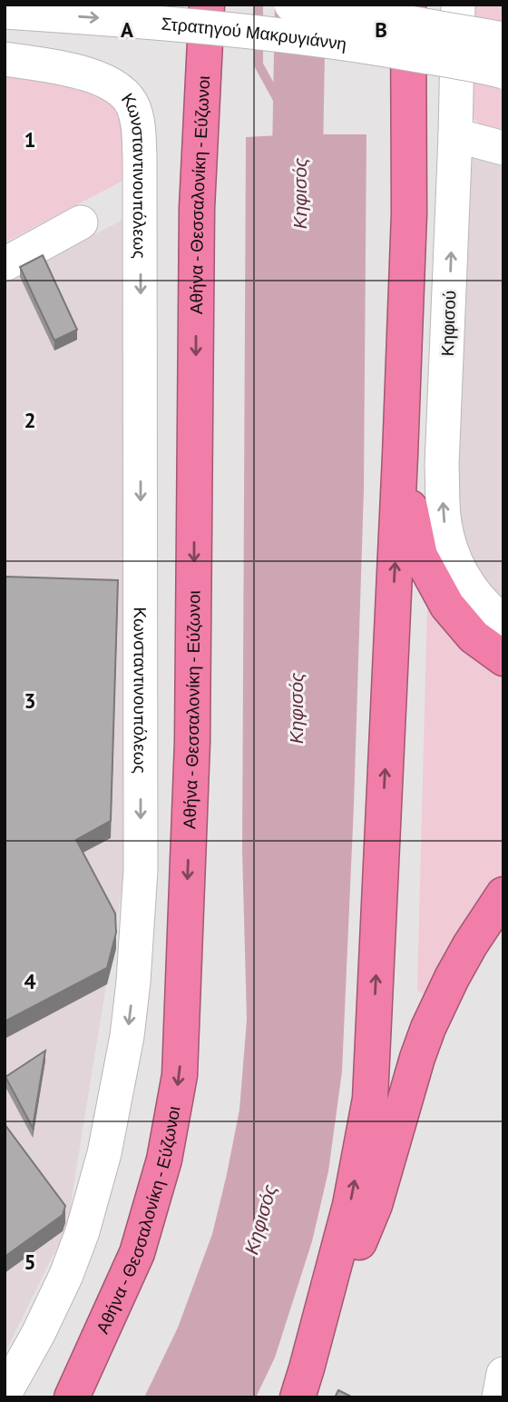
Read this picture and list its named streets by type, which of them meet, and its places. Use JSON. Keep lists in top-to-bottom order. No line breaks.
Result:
{"streets":{"highway":["Αθήνα - Θεσσαλονίκη - Εύζωνοι"],"street":["Στρατηγού Μακρυγιάννη","Κωνσταντινουπόλεως","Κηφισού"]},"one_way":["Κωνσταντινουπόλεως","Κηφισού"],"water":["Κηφισός"],"grid":{"columns":["A","B"],"rows":["1","2","3","4","5"]}}
